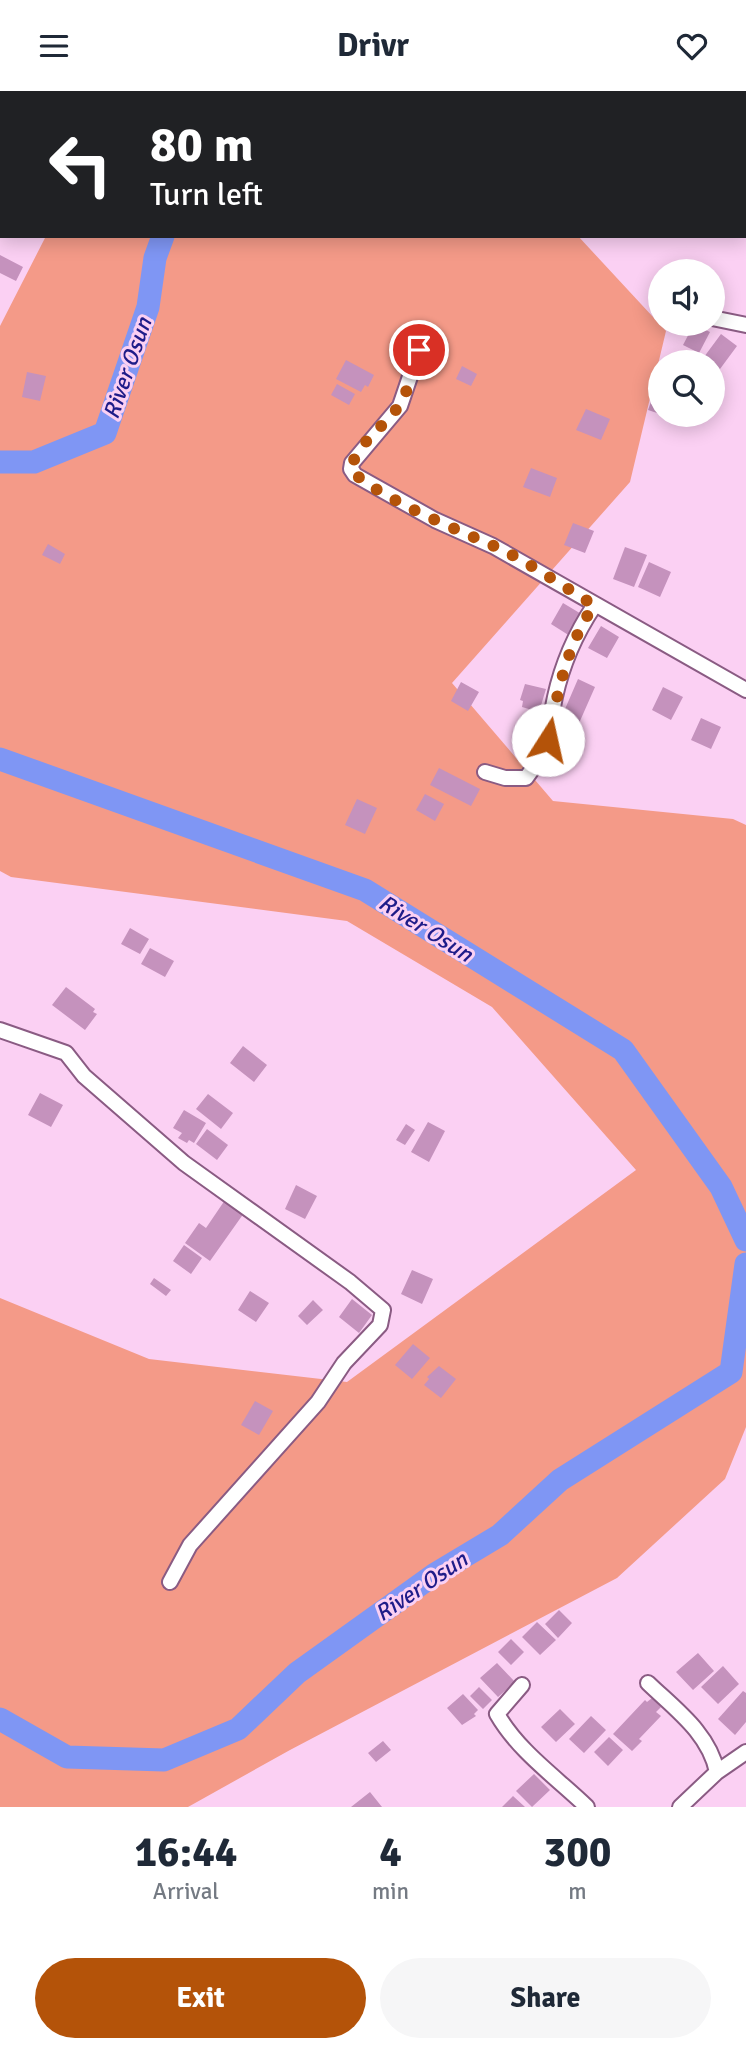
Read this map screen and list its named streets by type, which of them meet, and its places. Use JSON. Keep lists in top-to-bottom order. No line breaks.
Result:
{"water":["River Osun"],"page":{"header":"Drivr","turn":["80 m","Turn left"],"eta":["16:44","Arrival","4","min","300","m"],"buttons":["Exit","Share"]}}
